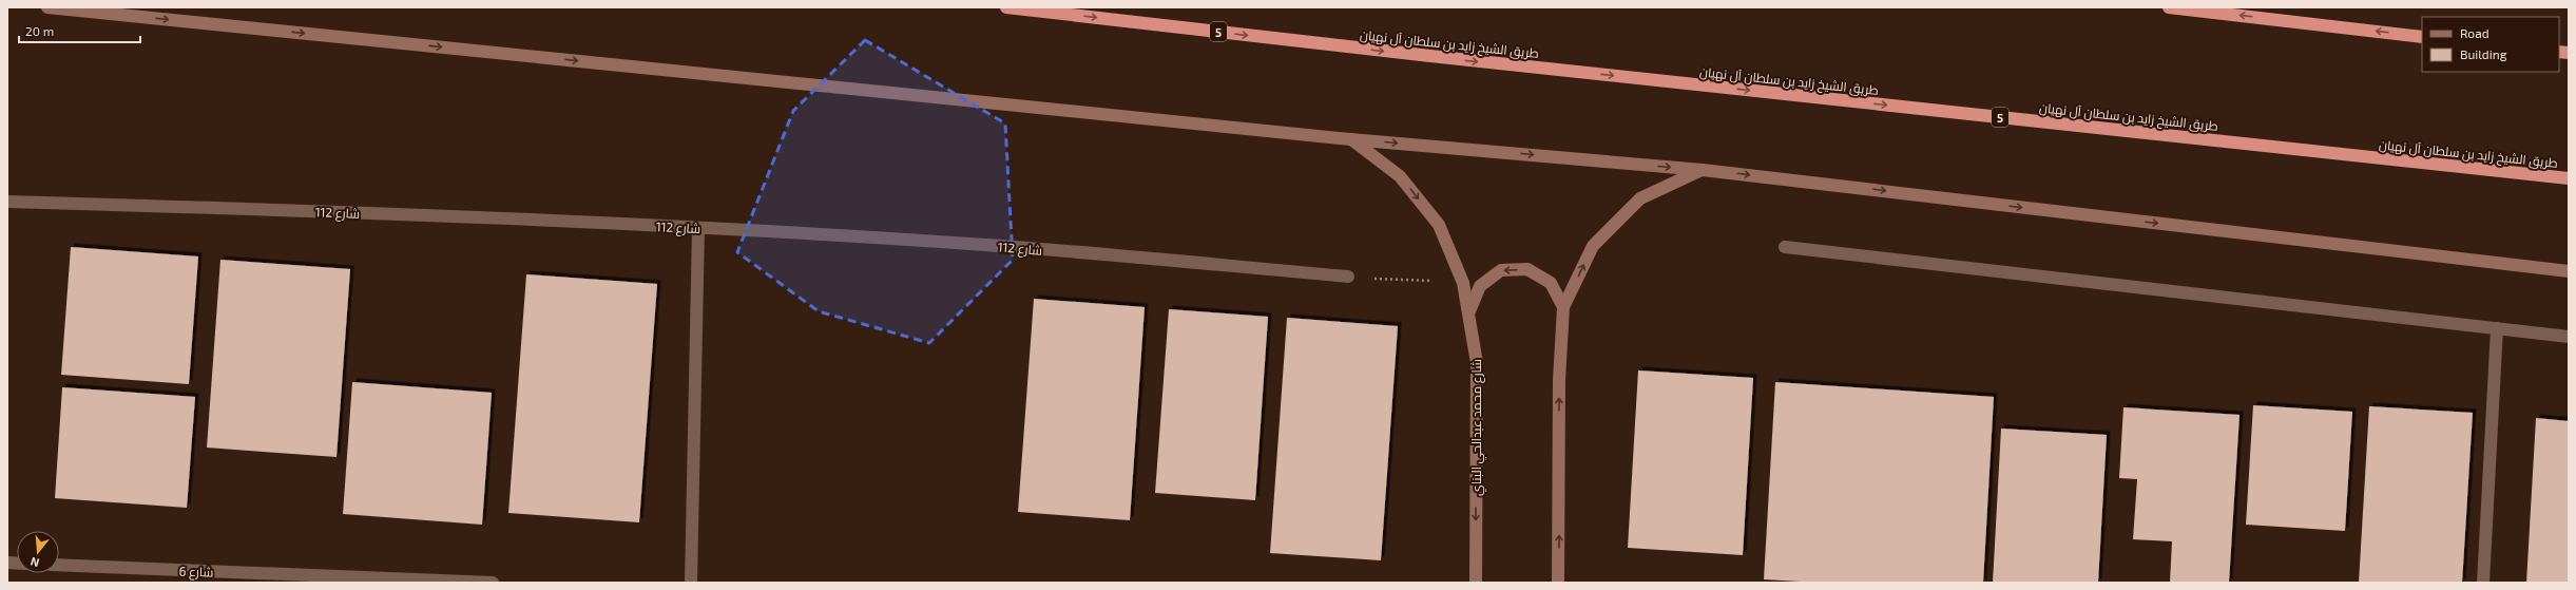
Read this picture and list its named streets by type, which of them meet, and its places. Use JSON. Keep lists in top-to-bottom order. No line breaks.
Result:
{"streets":{"highway":["5","طريق الشيخ زايد بن سلطان آل نهيان"],"main road":["شارع محمد عبدالحي البناي"],"street":["شارع 112","شارع 6"]},"one_way":["طريق الشيخ زايد بن سلطان آل نهيان"],"legend":["Road","Building"],"scale_bar":"20 m","north":"bottom"}
